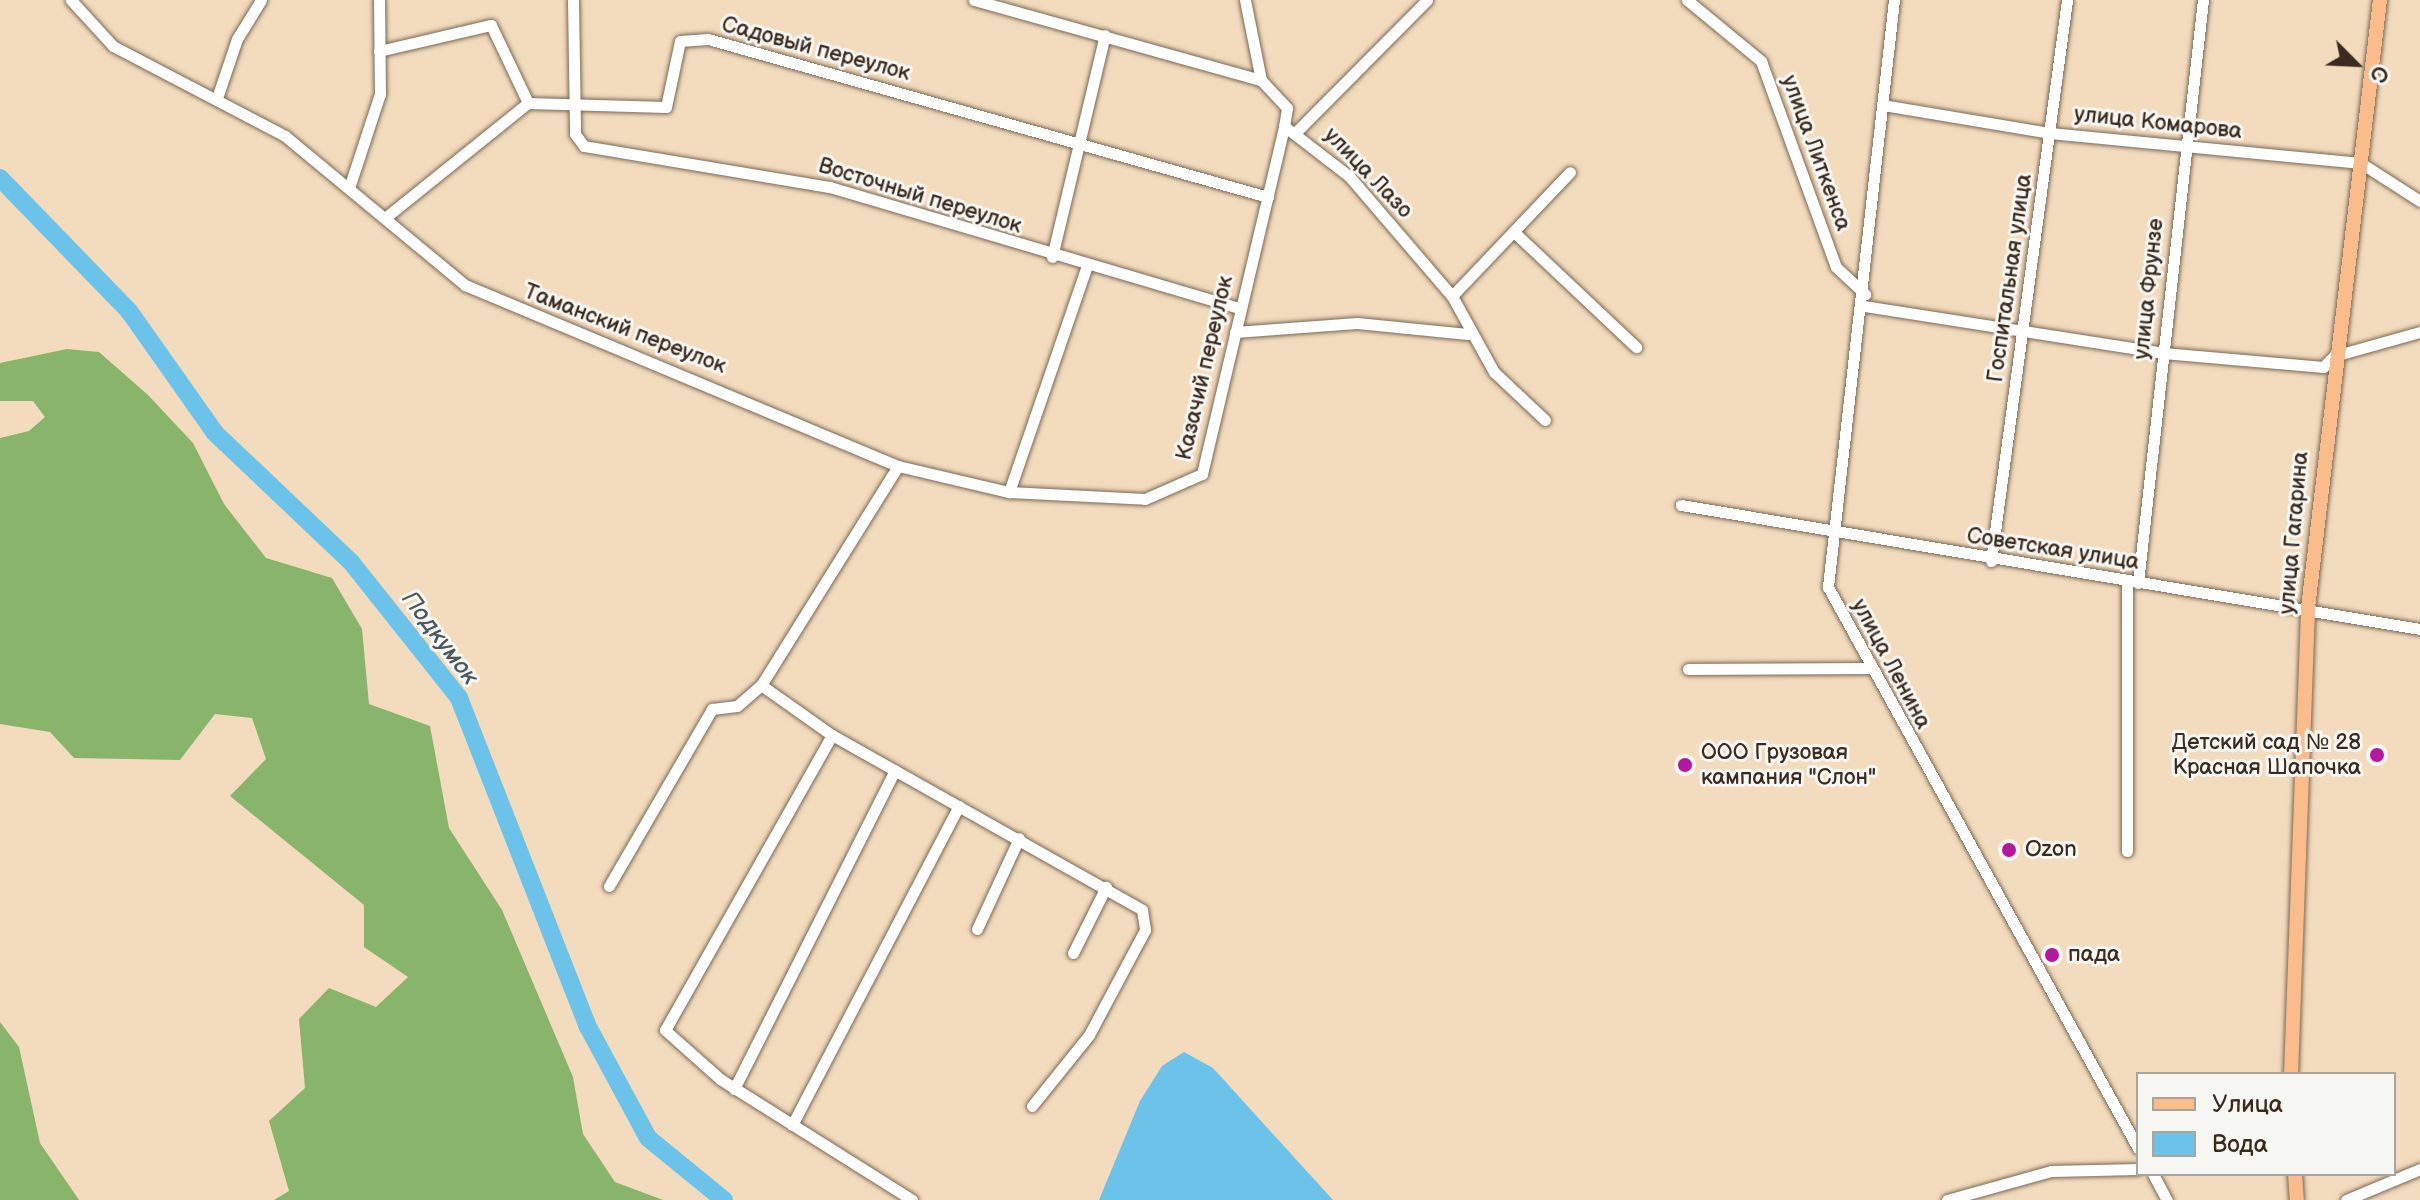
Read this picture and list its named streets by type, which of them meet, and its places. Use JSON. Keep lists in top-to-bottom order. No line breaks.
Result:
{"streets":{"main road":["улица Гагарина"],"street":["Садовый переулок","улица Комарова","улица Литкенса","улица Лазо","Восточный переулок","Госпитальная улица","улица Фрунзе","Таманский переулок","Казачий переулок","Советская улица","улица Ленина"]},"crossings":[["Садовый переулок","Восточный переулок"],["Садовый переулок","Казачий переулок"],["улица Комарова","Госпитальная улица"],["улица Комарова","улица Фрунзе"],["улица Комарова","улица Гагарина"],["улица Комарова","улица Ленина"],["улица Литкенса","улица Ленина"],["улица Лазо","Казачий переулок"],["Восточный переулок","Казачий переулок"],["Госпитальная улица","Советская улица"],["улица Фрунзе","Советская улица"],["Таманский переулок","Казачий переулок"],["улица Гагарина","Советская улица"],["Советская улица","улица Ленина"]],"water":["Подкумок"],"places":["Детский сад № 28 Красная Шапочка","ООО Грузовая кампания \"Слон\"","Ozon","пада"],"legend":["Улица","Вода"],"north":"bottom right"}
